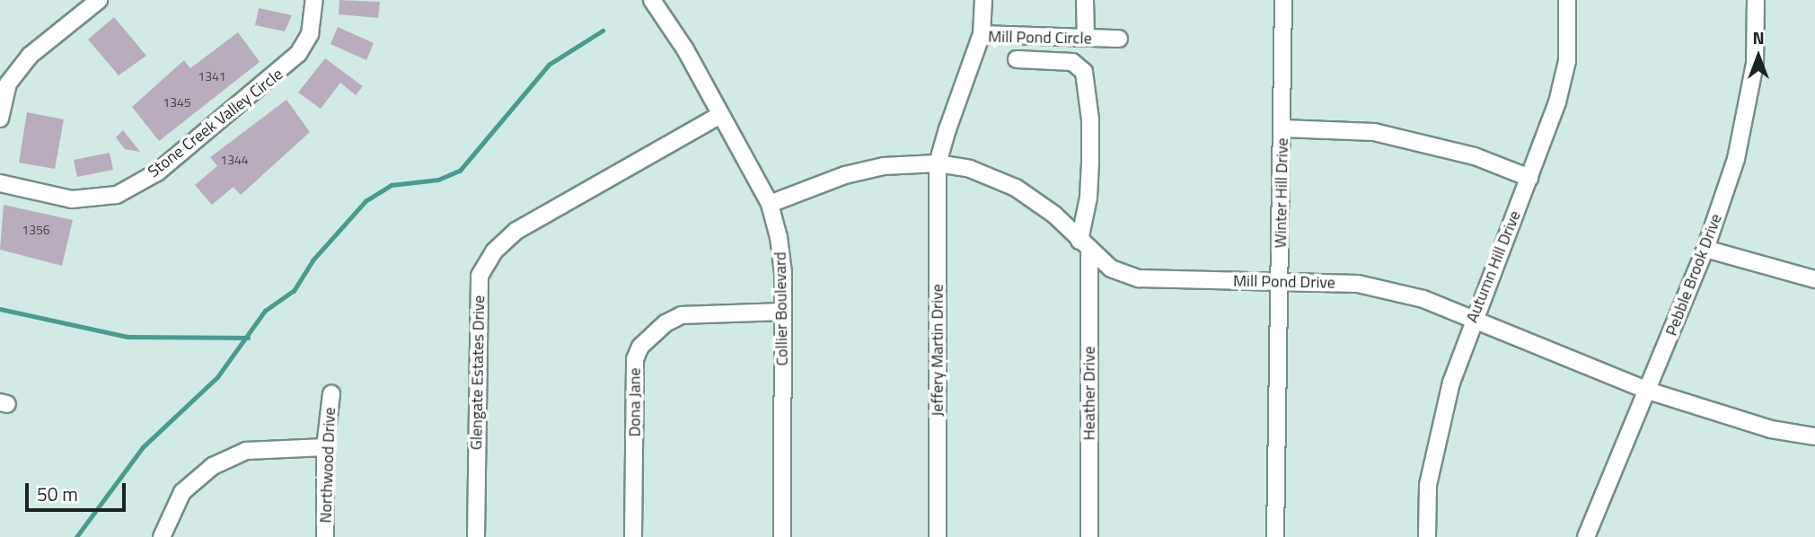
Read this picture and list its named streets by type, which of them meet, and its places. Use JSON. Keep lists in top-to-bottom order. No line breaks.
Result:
{"streets":{"street":["Mill Pond Circle","Stone Creek Valley Circle","Winter Hill Drive","Autumn Hill Drive","Pebble Brook Drive","Mill Pond Drive","Collier Boulevard","Jeffery Martin Drive","Glengate Estates Drive","Heather Drive","Dona Jane","Northwood Drive"]},"crossings":[["Mill Pond Circle","Mill Pond Drive"],["Mill Pond Circle","Jeffery Martin Drive"],["Winter Hill Drive","Mill Pond Drive"],["Autumn Hill Drive","Mill Pond Drive"],["Pebble Brook Drive","Mill Pond Drive"],["Mill Pond Drive","Collier Boulevard"],["Mill Pond Drive","Jeffery Martin Drive"],["Mill Pond Drive","Heather Drive"],["Collier Boulevard","Glengate Estates Drive"],["Collier Boulevard","Dona Jane"]],"house_numbers":["1341","1345","1344","1356"],"scale_bar":"50 m","north":"top"}
